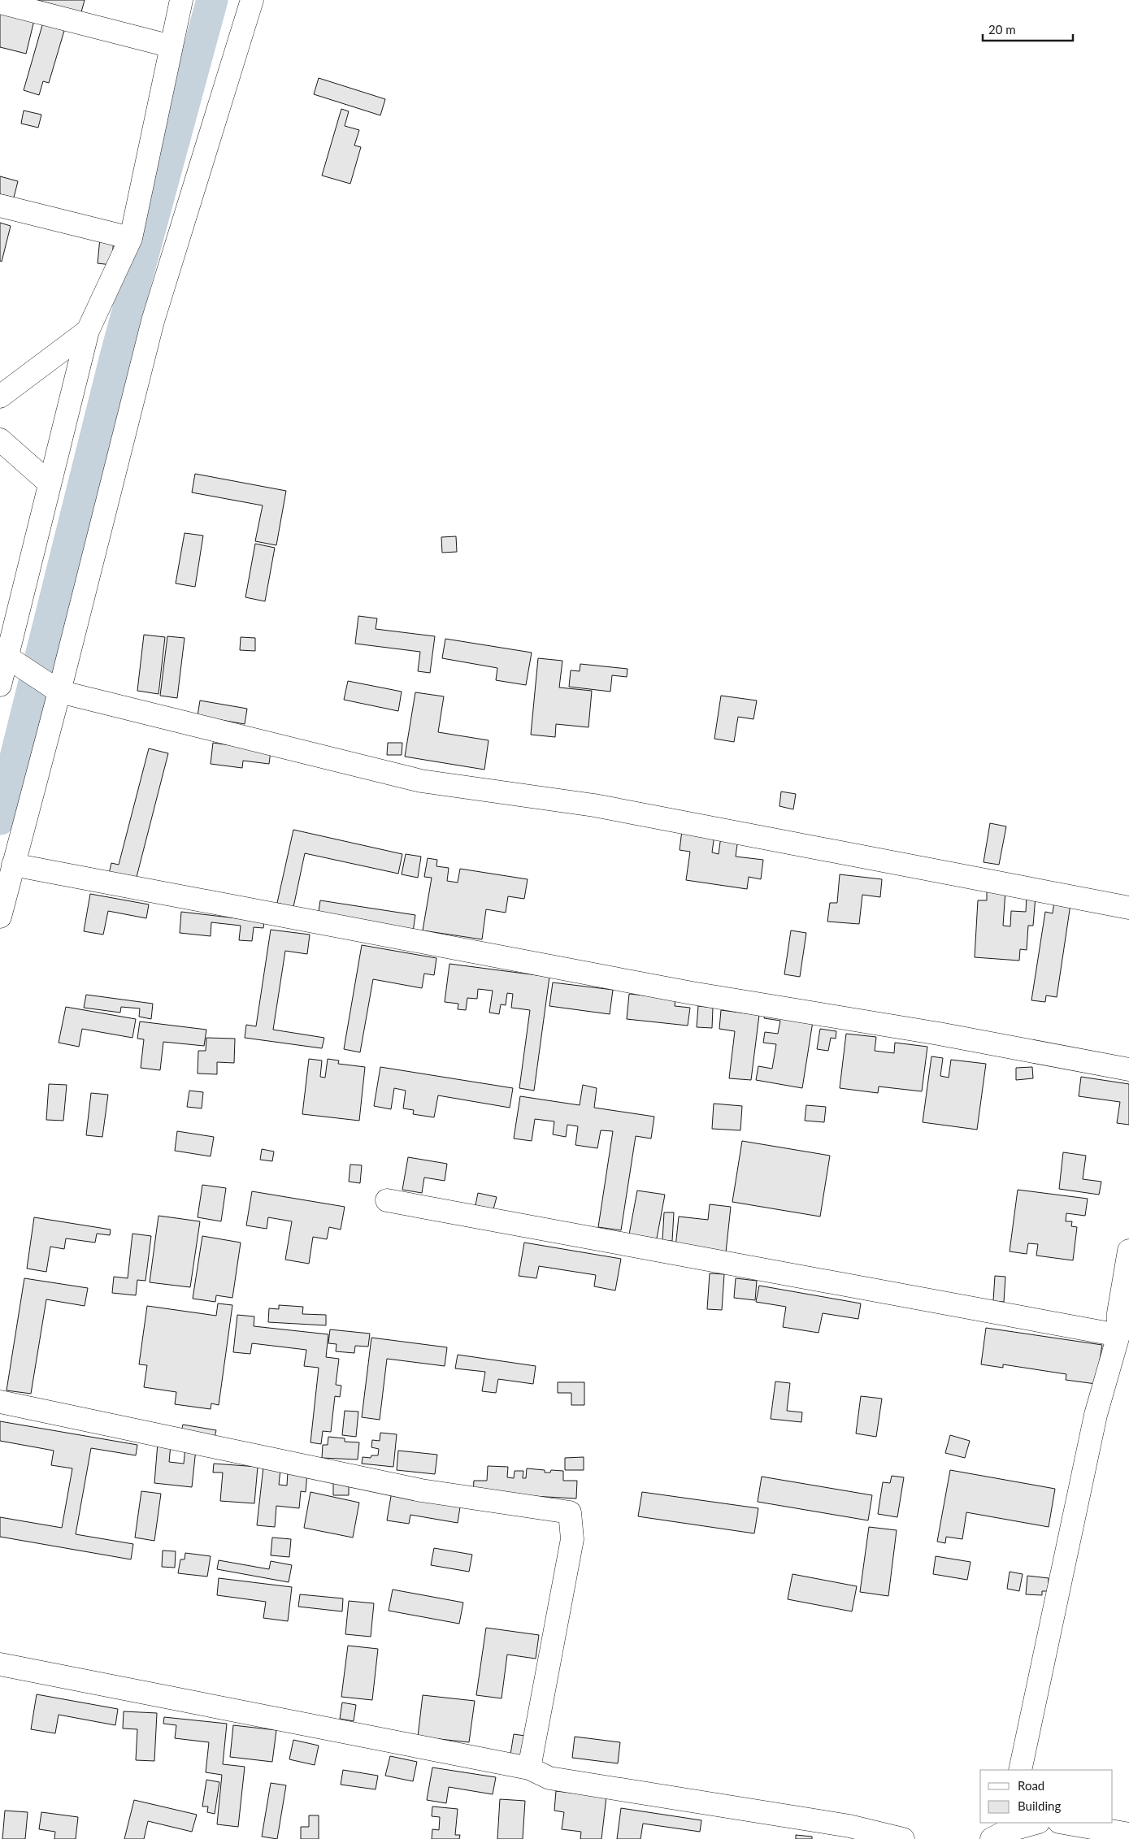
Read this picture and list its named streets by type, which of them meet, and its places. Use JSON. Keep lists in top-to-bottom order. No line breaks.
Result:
{"legend":["Road","Building"],"scale_bar":"20 m"}
